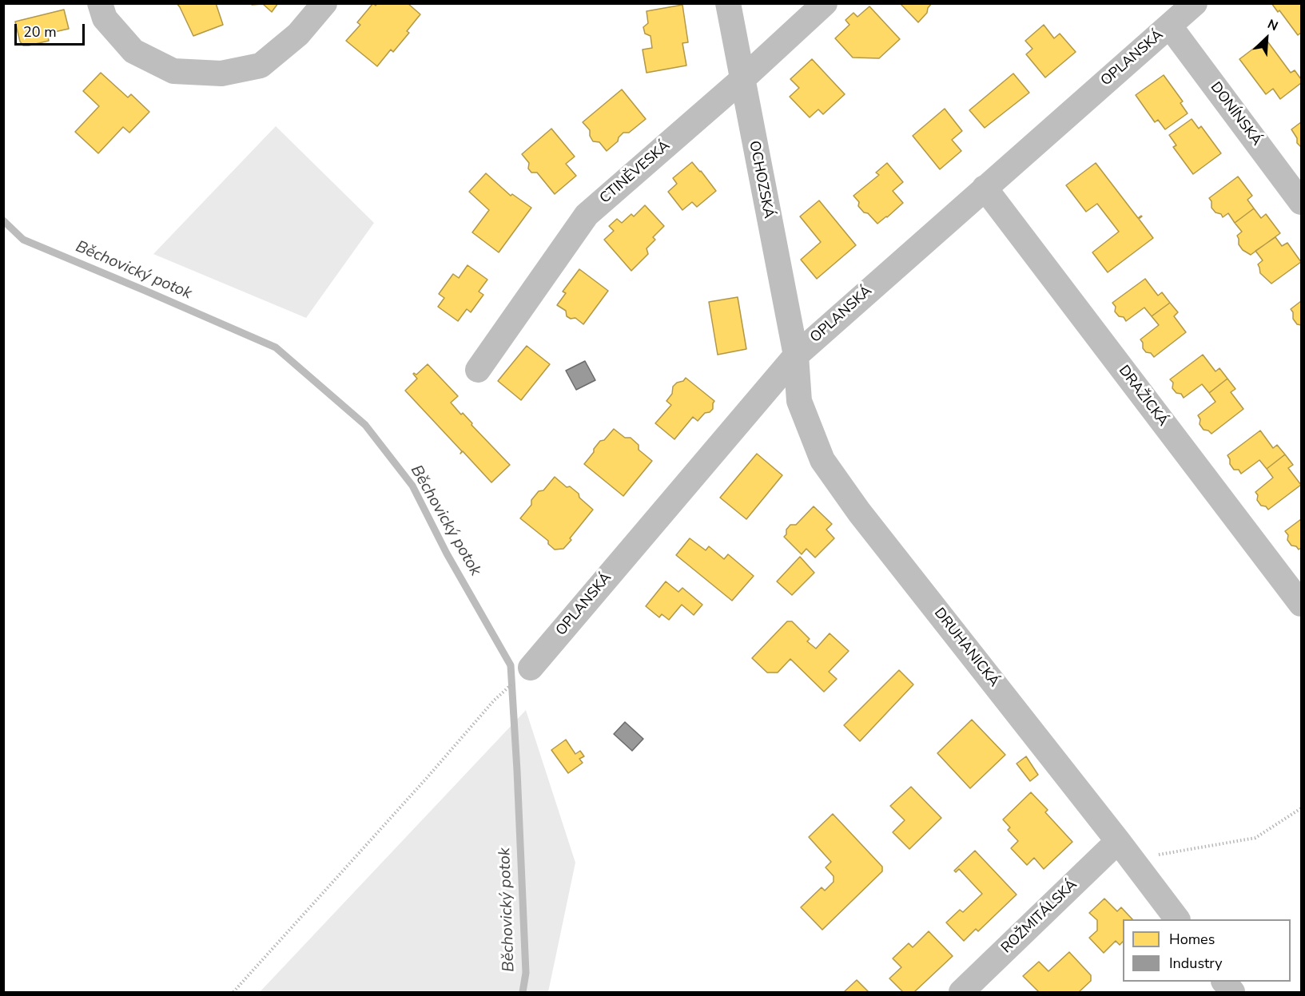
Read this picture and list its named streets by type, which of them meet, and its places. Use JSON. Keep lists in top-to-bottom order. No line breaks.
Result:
{"streets":{"street":["OPLANSKÁ","DONÍNSKÁ","CTINĚVESKÁ","OCHOZSKÁ","DRAŽICKÁ","DRUHANICKÁ","ROŽMITÁLSKÁ"]},"crossings":[["OPLANSKÁ","DONÍNSKÁ"],["OPLANSKÁ","OCHOZSKÁ"],["OPLANSKÁ","DRAŽICKÁ"],["OPLANSKÁ","DRUHANICKÁ"],["CTINĚVESKÁ","OCHOZSKÁ"],["OCHOZSKÁ","DRUHANICKÁ"],["DRUHANICKÁ","ROŽMITÁLSKÁ"]],"water":["Běchovický potok"],"legend":["Homes","Industry"],"scale_bar":"20 m","north":"top right"}
